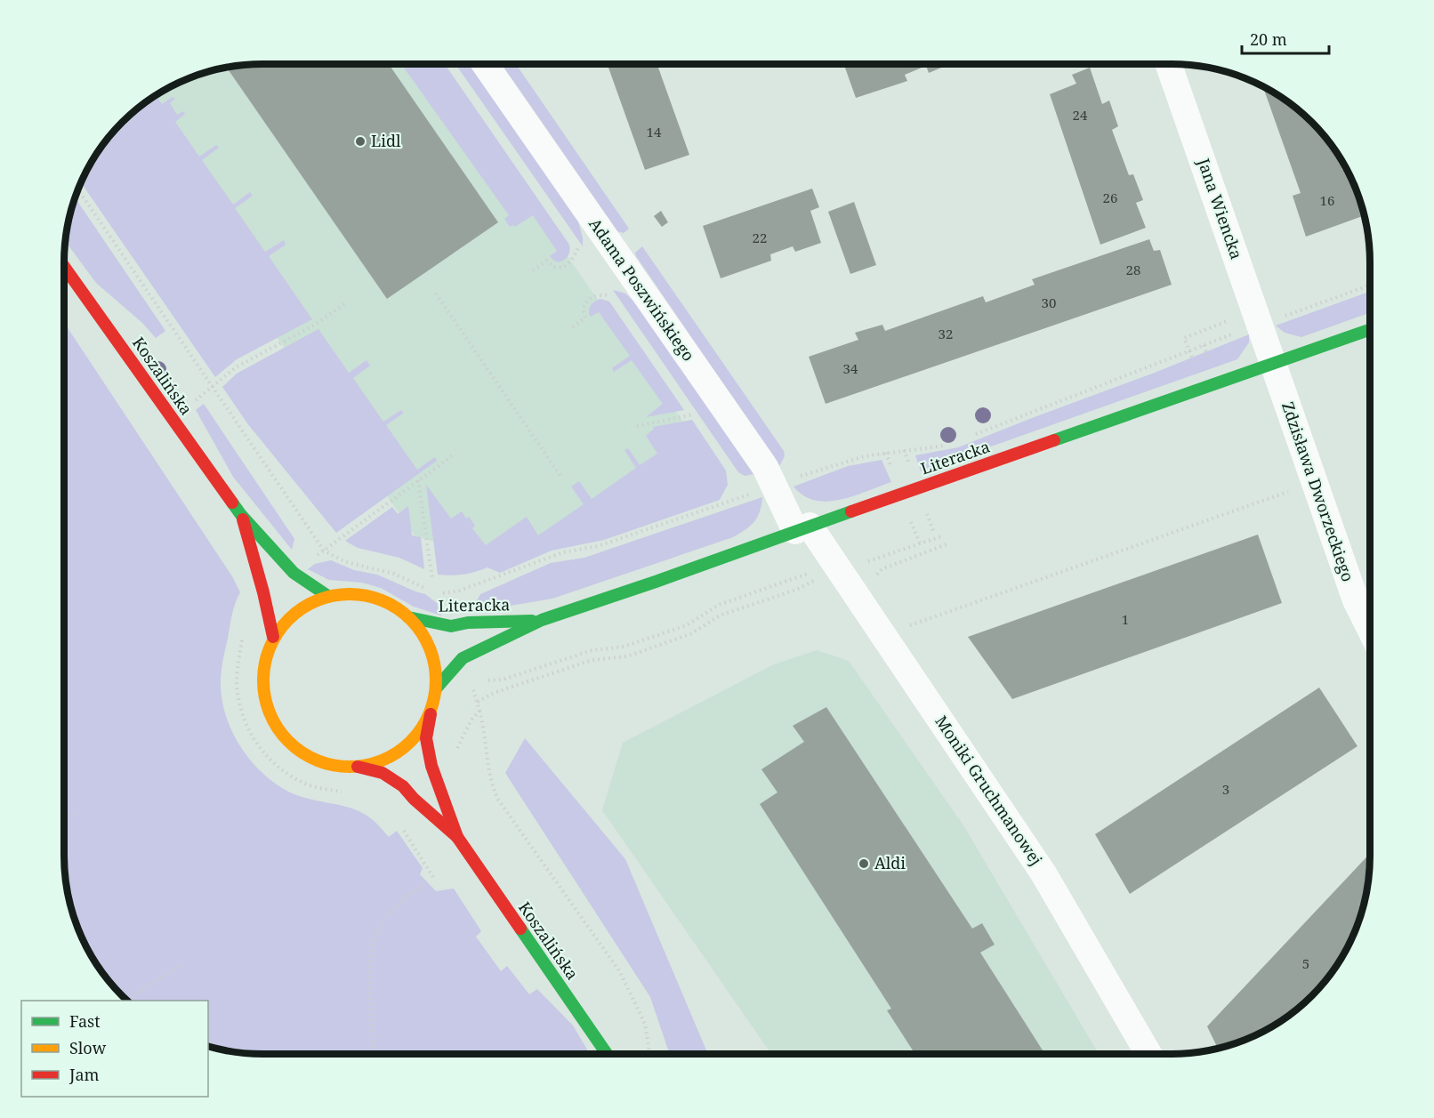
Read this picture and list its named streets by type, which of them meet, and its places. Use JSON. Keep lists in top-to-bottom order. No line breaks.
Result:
{"streets":{"street":["Jana Wiencka","Adama Poszwińskiego","Koszalińska","Literacka","Zdzisława Dworzeckiego","Moniki Gruchmanowej"]},"crossings":[["Jana Wiencka","Literacka"],["Jana Wiencka","Zdzisława Dworzeckiego"],["Adama Poszwińskiego","Literacka"],["Adama Poszwińskiego","Moniki Gruchmanowej"],["Koszalińska","Literacka"],["Literacka","Zdzisława Dworzeckiego"],["Literacka","Moniki Gruchmanowej"]],"places":["Lidl","Aldi"],"house_numbers":["24","14","26","16","22","28","30","32","34","1","3","5"],"legend":["Fast","Slow","Jam"],"scale_bar":"20 m"}
